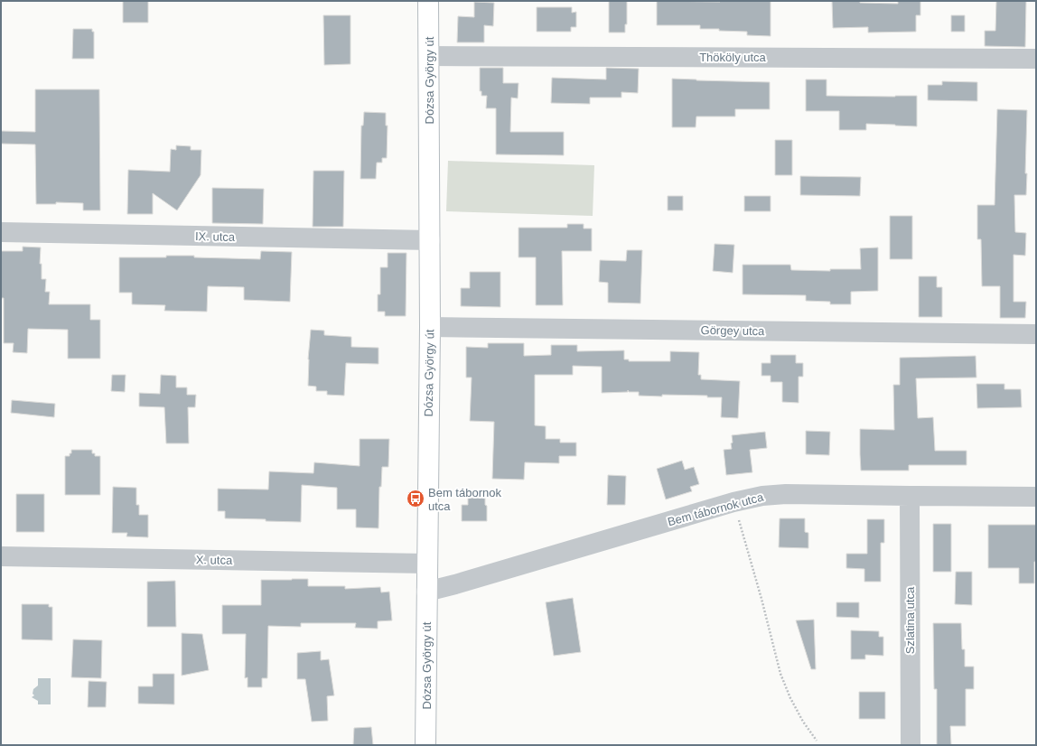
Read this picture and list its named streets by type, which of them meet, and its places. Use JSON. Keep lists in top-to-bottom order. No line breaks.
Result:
{"streets":{"street":["Thököly utca","Dózsa György út","IX. utca","Görgey utca","Bem tábornok utca","X. utca","Szlatina utca"]},"crossings":[["Thököly utca","Dózsa György út"],["Dózsa György út","IX. utca"],["Dózsa György út","Görgey utca"],["Dózsa György út","Bem tábornok utca"],["Dózsa György út","X. utca"],["Bem tábornok utca","Szlatina utca"]],"places":{"bus stop":["Bem tábornok utca"]}}
